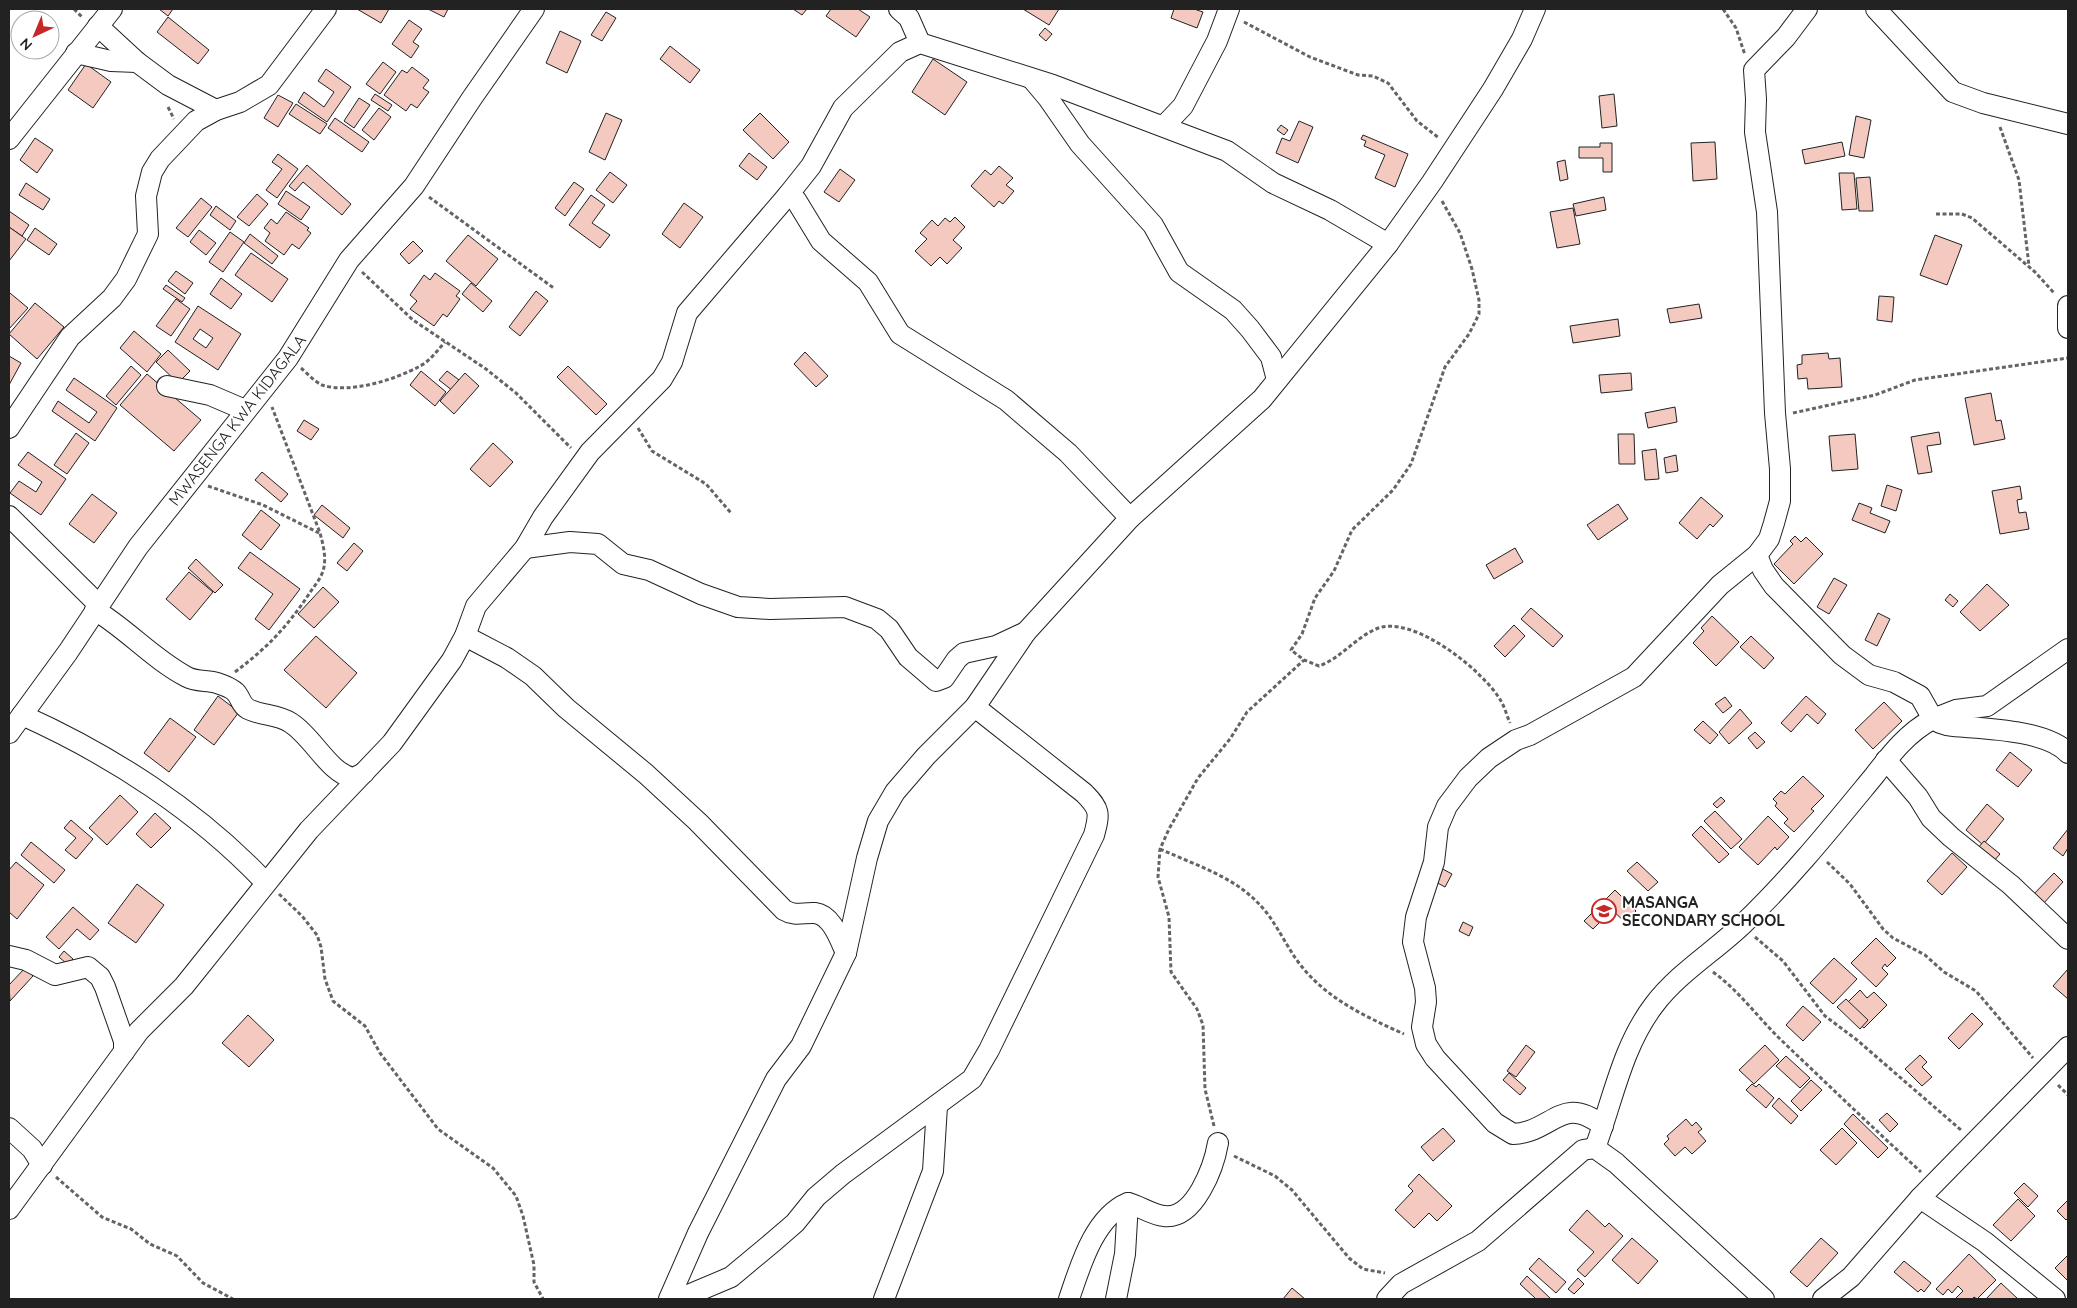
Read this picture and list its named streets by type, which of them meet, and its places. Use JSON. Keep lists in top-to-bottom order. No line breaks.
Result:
{"streets":{"street":["MWASENGA KWA KIDAGALA"]},"places":{"school or university":["MASANGA SECONDARY SCHOOL"]},"north":"bottom left"}
